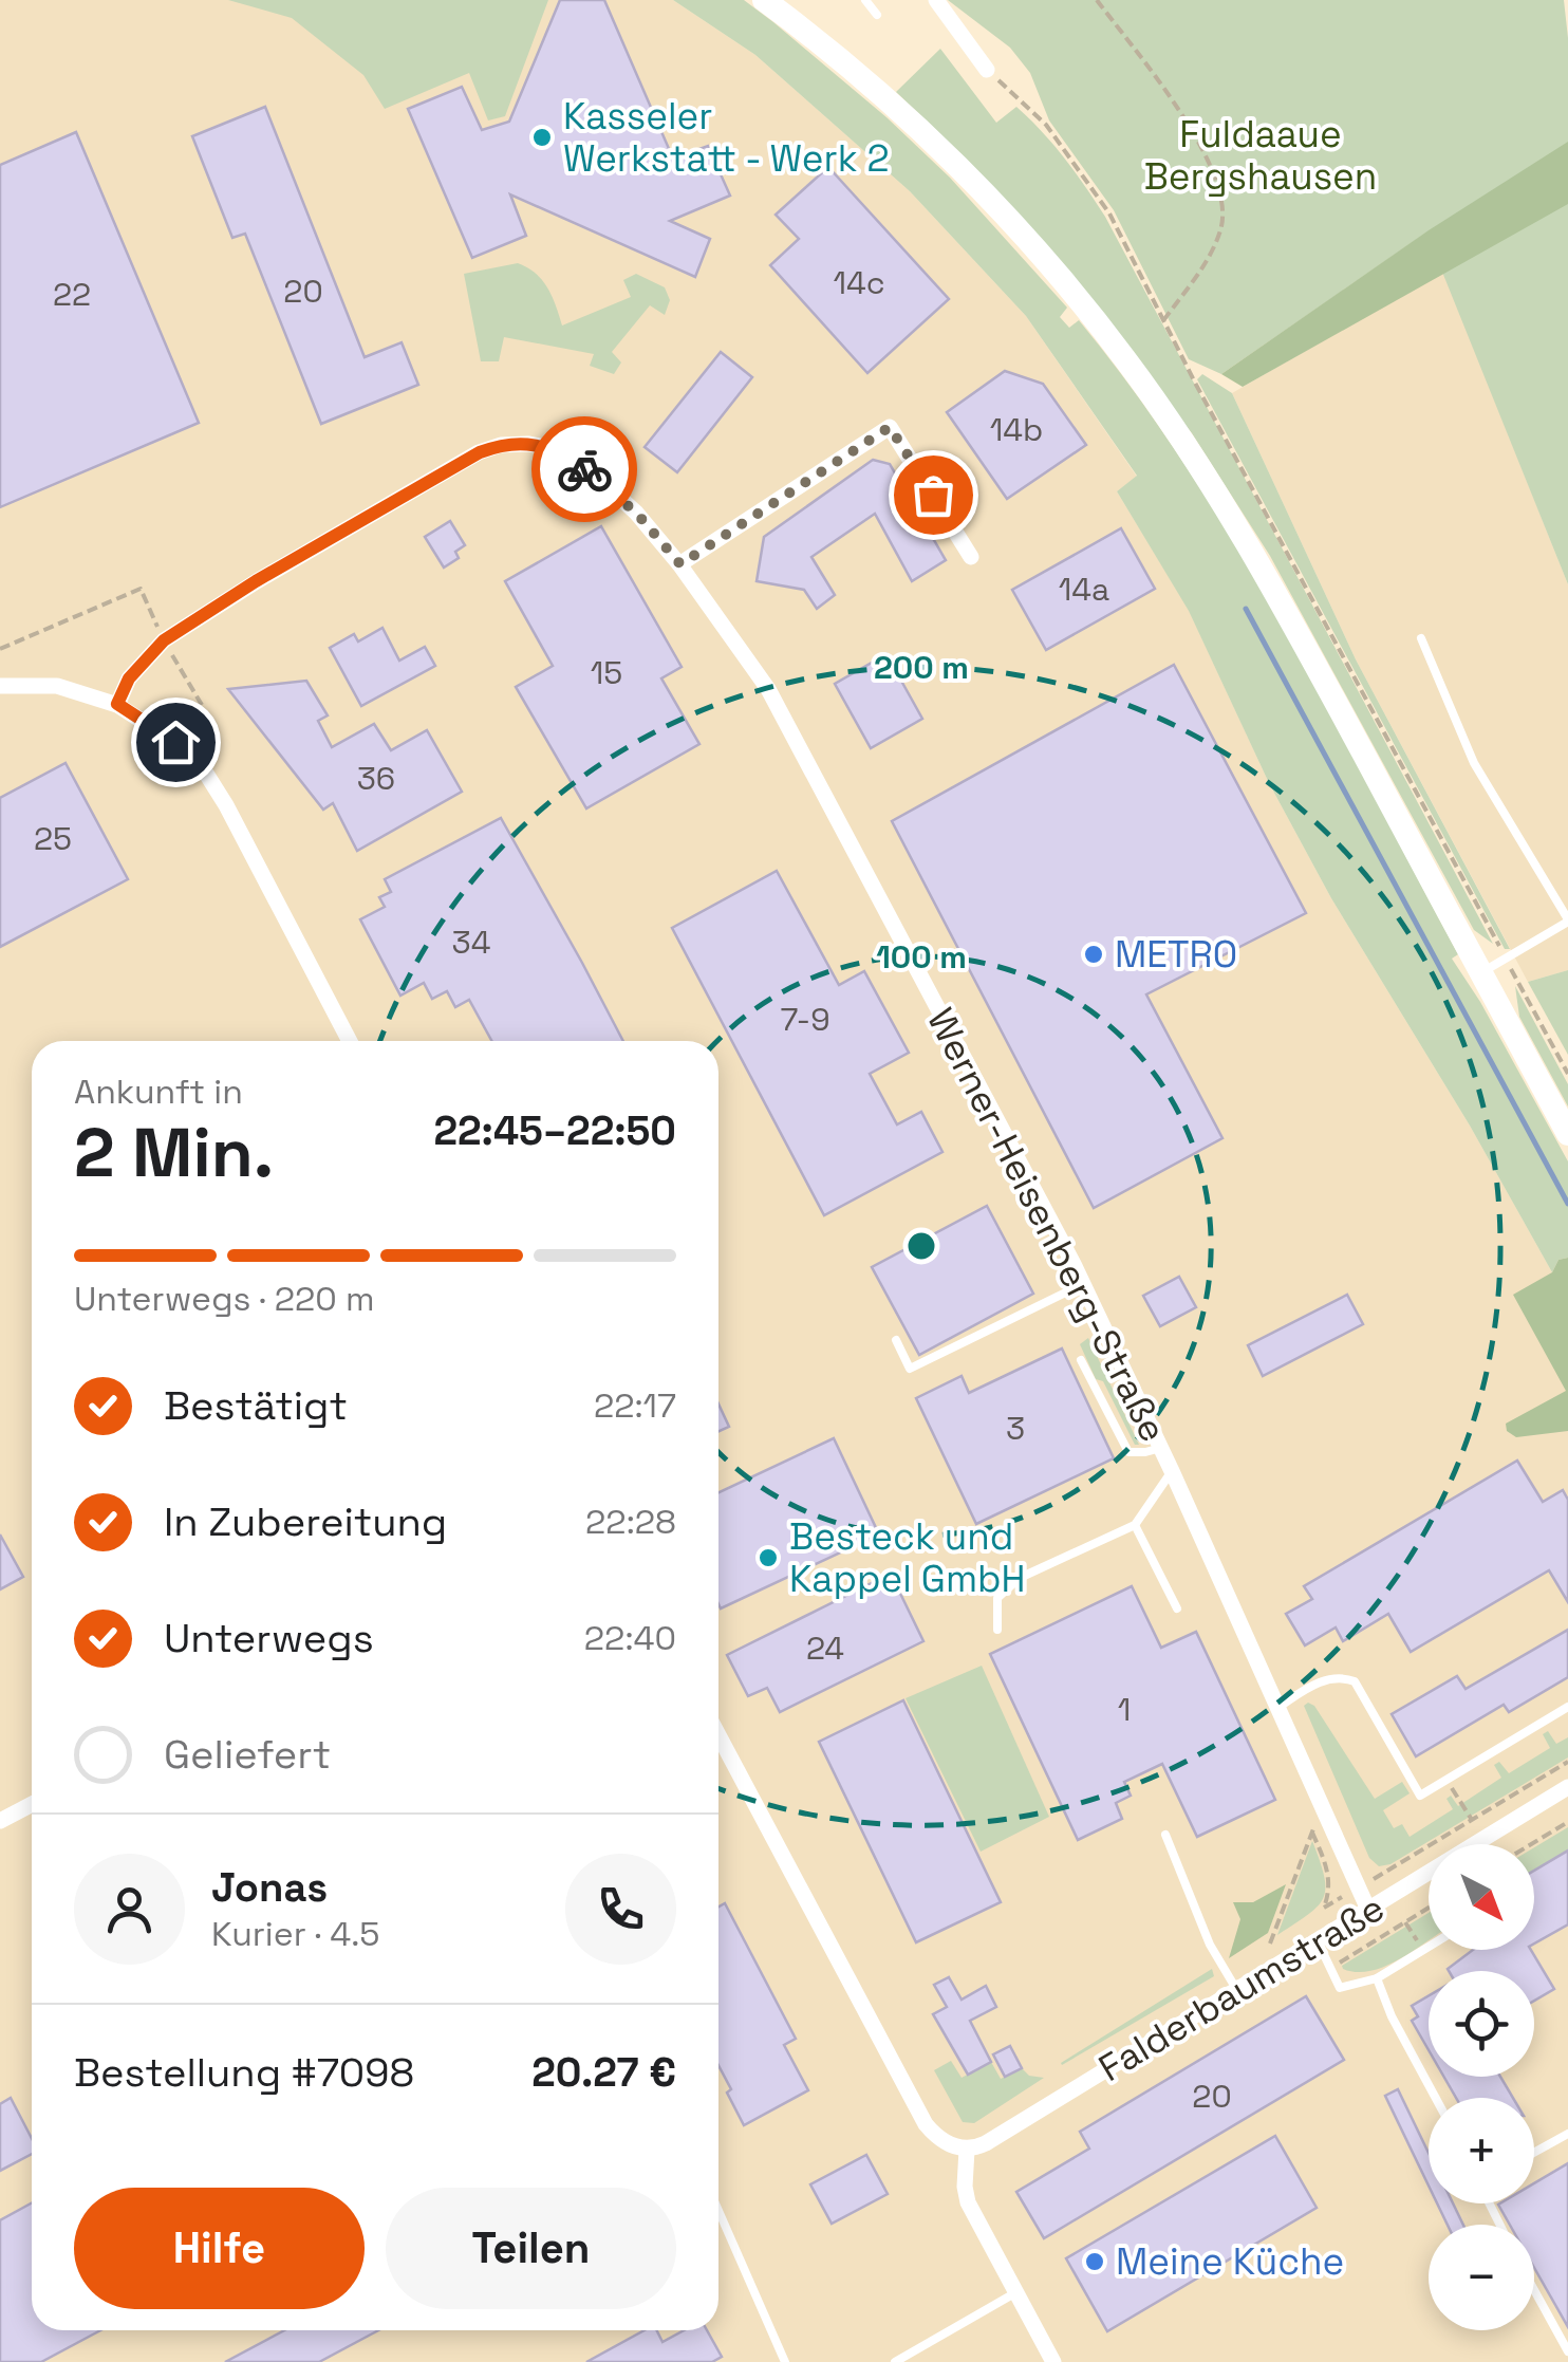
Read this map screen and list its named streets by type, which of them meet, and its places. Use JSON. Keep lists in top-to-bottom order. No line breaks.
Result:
{"streets":{"street":["Werner-Heisenberg-Straße","Falderbaumstraße"]},"crossings":[["Werner-Heisenberg-Straße","Falderbaumstraße"]],"parks":["Fuldaaue Bergshausen"],"places":["Kasseler Werkstatt - Werk 2","METRO","Besteck und Kappel GmbH","Meine Küche"],"house_numbers":["14c","20","22","14b","14a","15","36","25","34","7-9","3","24","1","20"],"north":"bottom right","page":{"heading":["2 Min.","Ankunft in","22:45–22:50"],"panel":["Jonas","Kurier · 4.5","Bestellung #7098","20.27 €"],"bar":"Unterwegs · 220 m","list":[["Bestätigt","22:17"],["In Zubereitung","22:28"],["Unterwegs","22:40"],"Geliefert"],"map_buttons":["+","−"],"buttons":["Hilfe","Teilen"]},"rings":["200 m","100 m"]}
